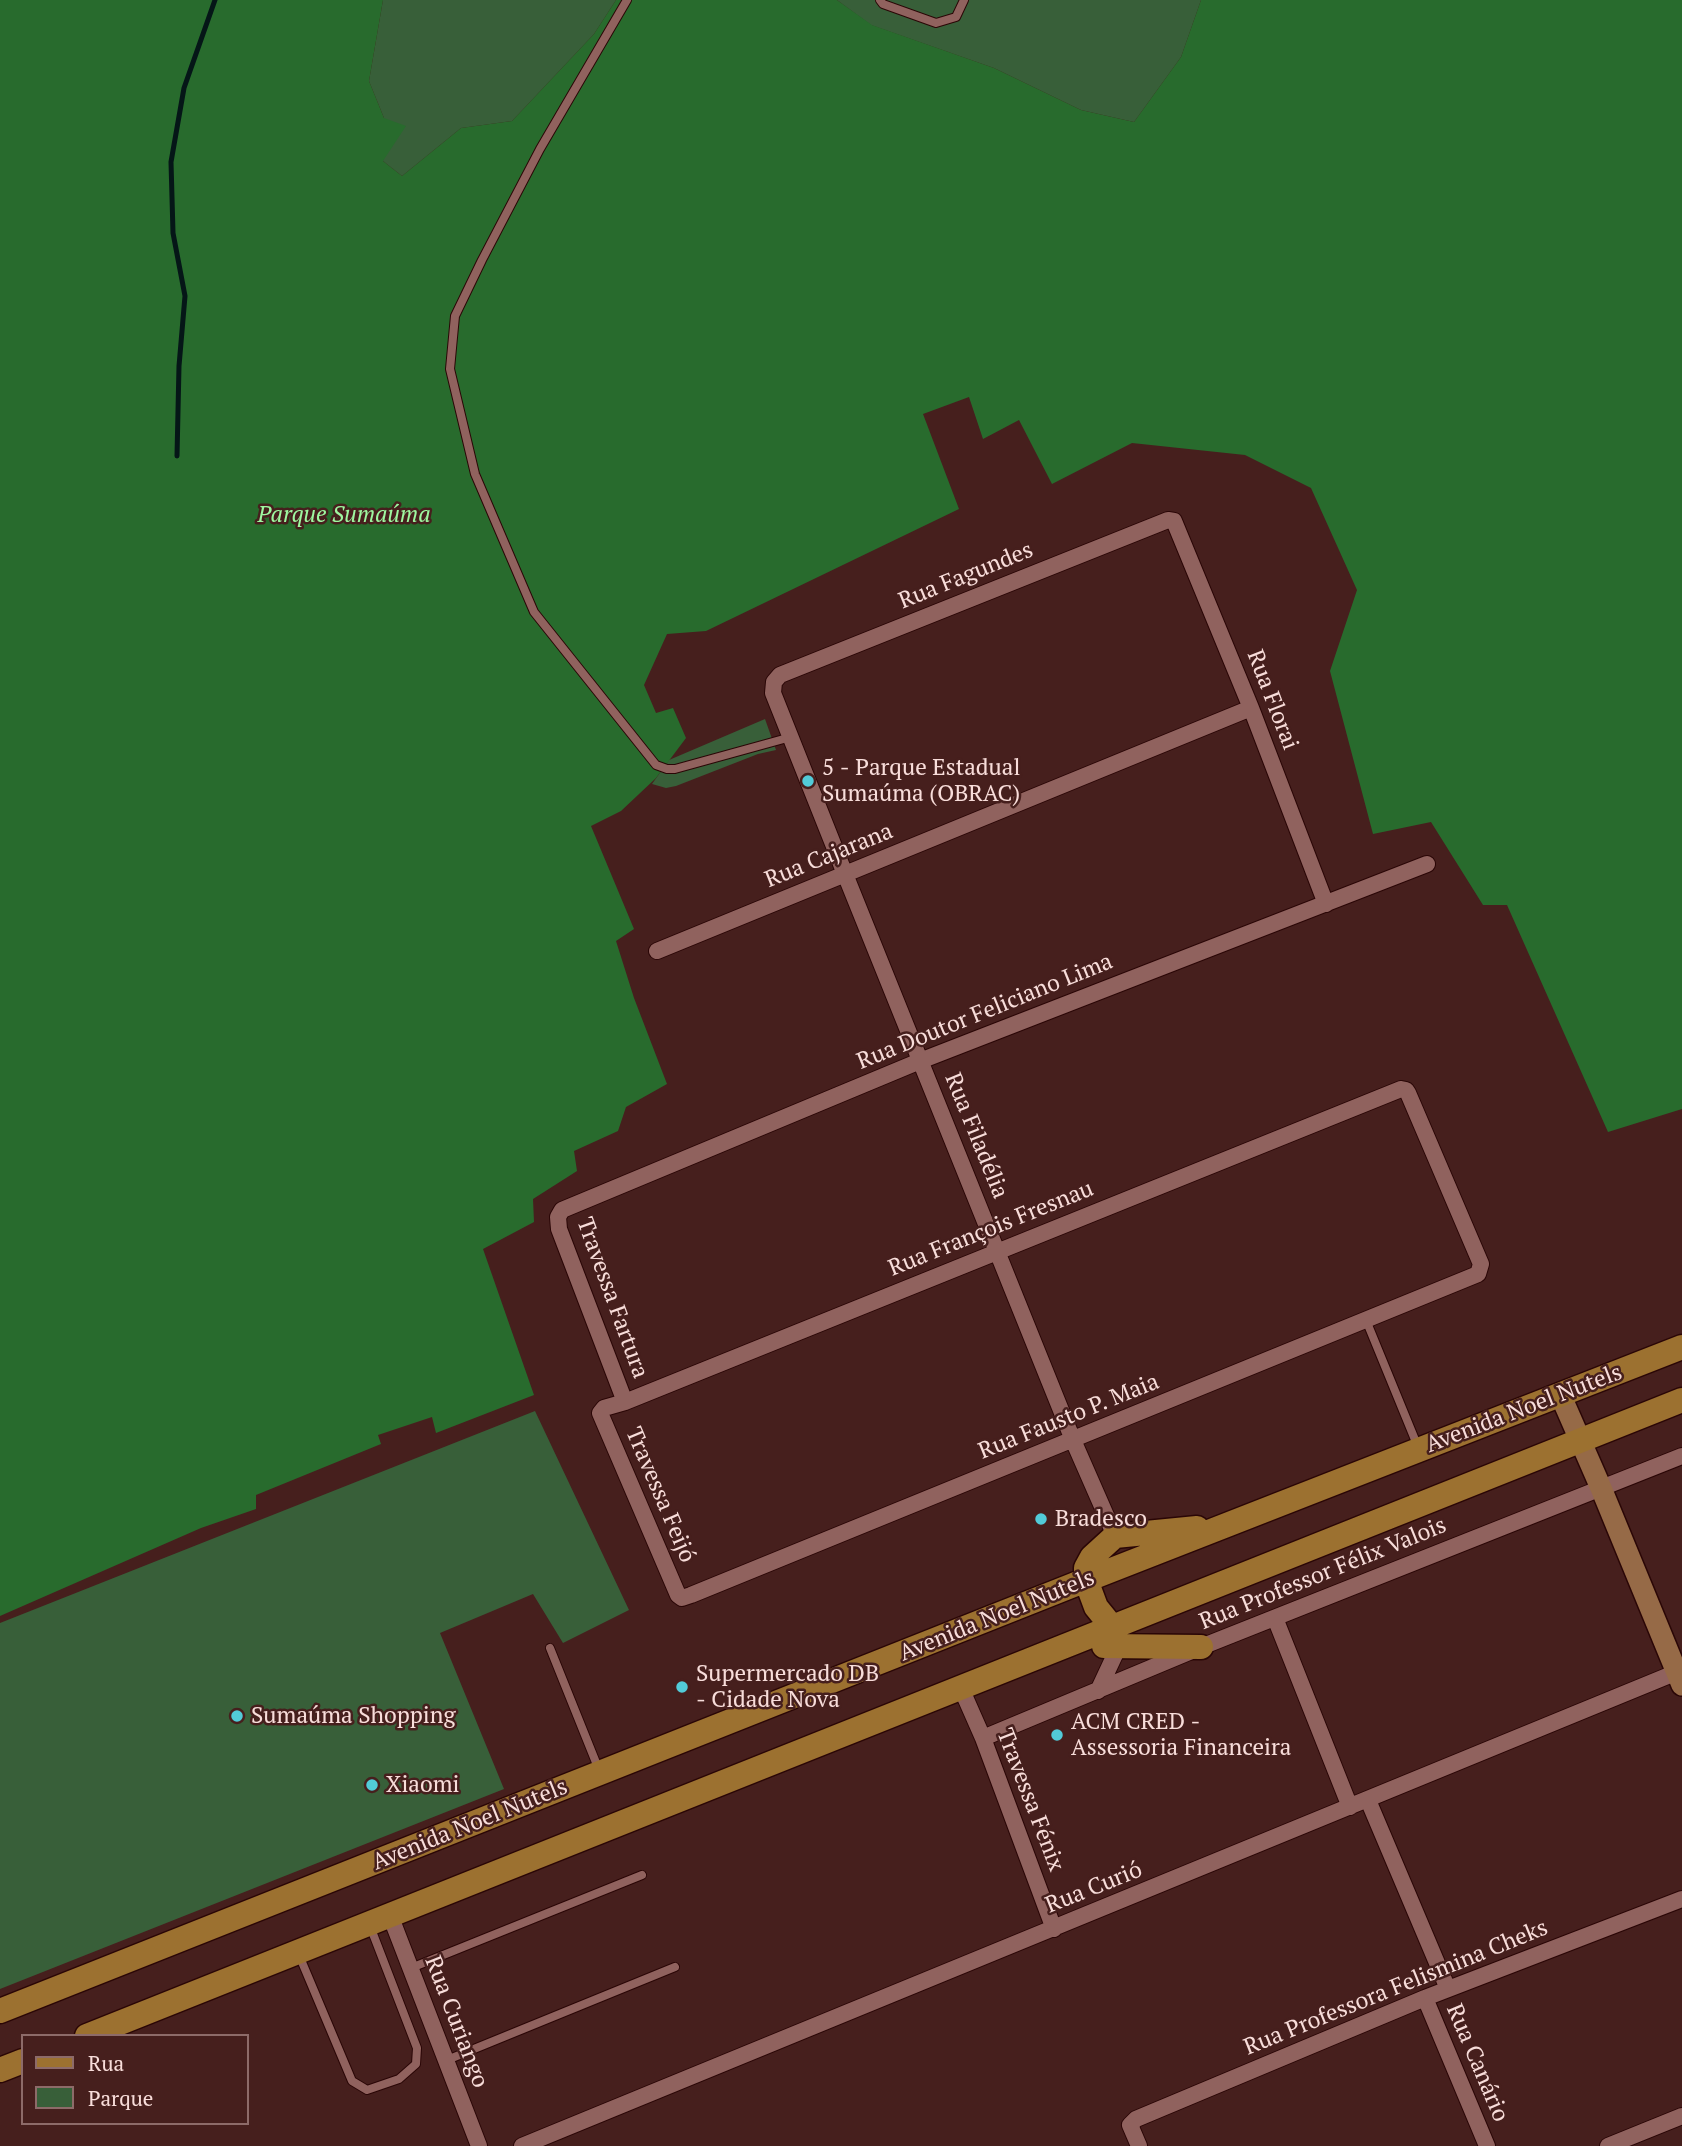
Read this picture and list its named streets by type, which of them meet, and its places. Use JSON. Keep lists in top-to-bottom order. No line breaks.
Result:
{"streets":{"main road":["Avenida Noel Nutels"],"street":["Rua Fagundes","Rua Florai","Rua Cajarana","Rua Doutor Feliciano Lima","Rua Filadélia","Rua François Fresnau","Travessa Fartura","Rua Fausto P. Maia","Travessa Feijó","Rua Professor Félix Valois","Travessa Fénix","Rua Curió","Rua Professora Felismina Cheks","Rua Curiango","Rua Canário"]},"crossings":[["Rua Fagundes","Rua Florai"],["Rua Fagundes","Rua Filadélia"],["Rua Florai","Rua Cajarana"],["Rua Florai","Rua Doutor Feliciano Lima"],["Rua Cajarana","Rua Filadélia"],["Rua Doutor Feliciano Lima","Rua Filadélia"],["Rua Doutor Feliciano Lima","Travessa Fartura"],["Rua Filadélia","Rua François Fresnau"],["Rua Filadélia","Rua Fausto P. Maia"],["Rua François Fresnau","Travessa Fartura"],["Rua François Fresnau","Rua Fausto P. Maia"],["Rua François Fresnau","Travessa Feijó"],["Rua Fausto P. Maia","Travessa Feijó"],["Rua Professor Félix Valois","Travessa Fénix"],["Travessa Fénix","Rua Curió"],["Rua Professora Felismina Cheks","Rua Canário"]],"parks":["Parque Sumaúma"],"places":["5 - Parque Estadual Sumaúma (OBRAC)","Bradesco","Supermercado DB - Cidade Nova","Sumaúma Shopping","ACM CRED - Assessoria Financeira","Xiaomi"],"legend":["Rua","Parque"]}
